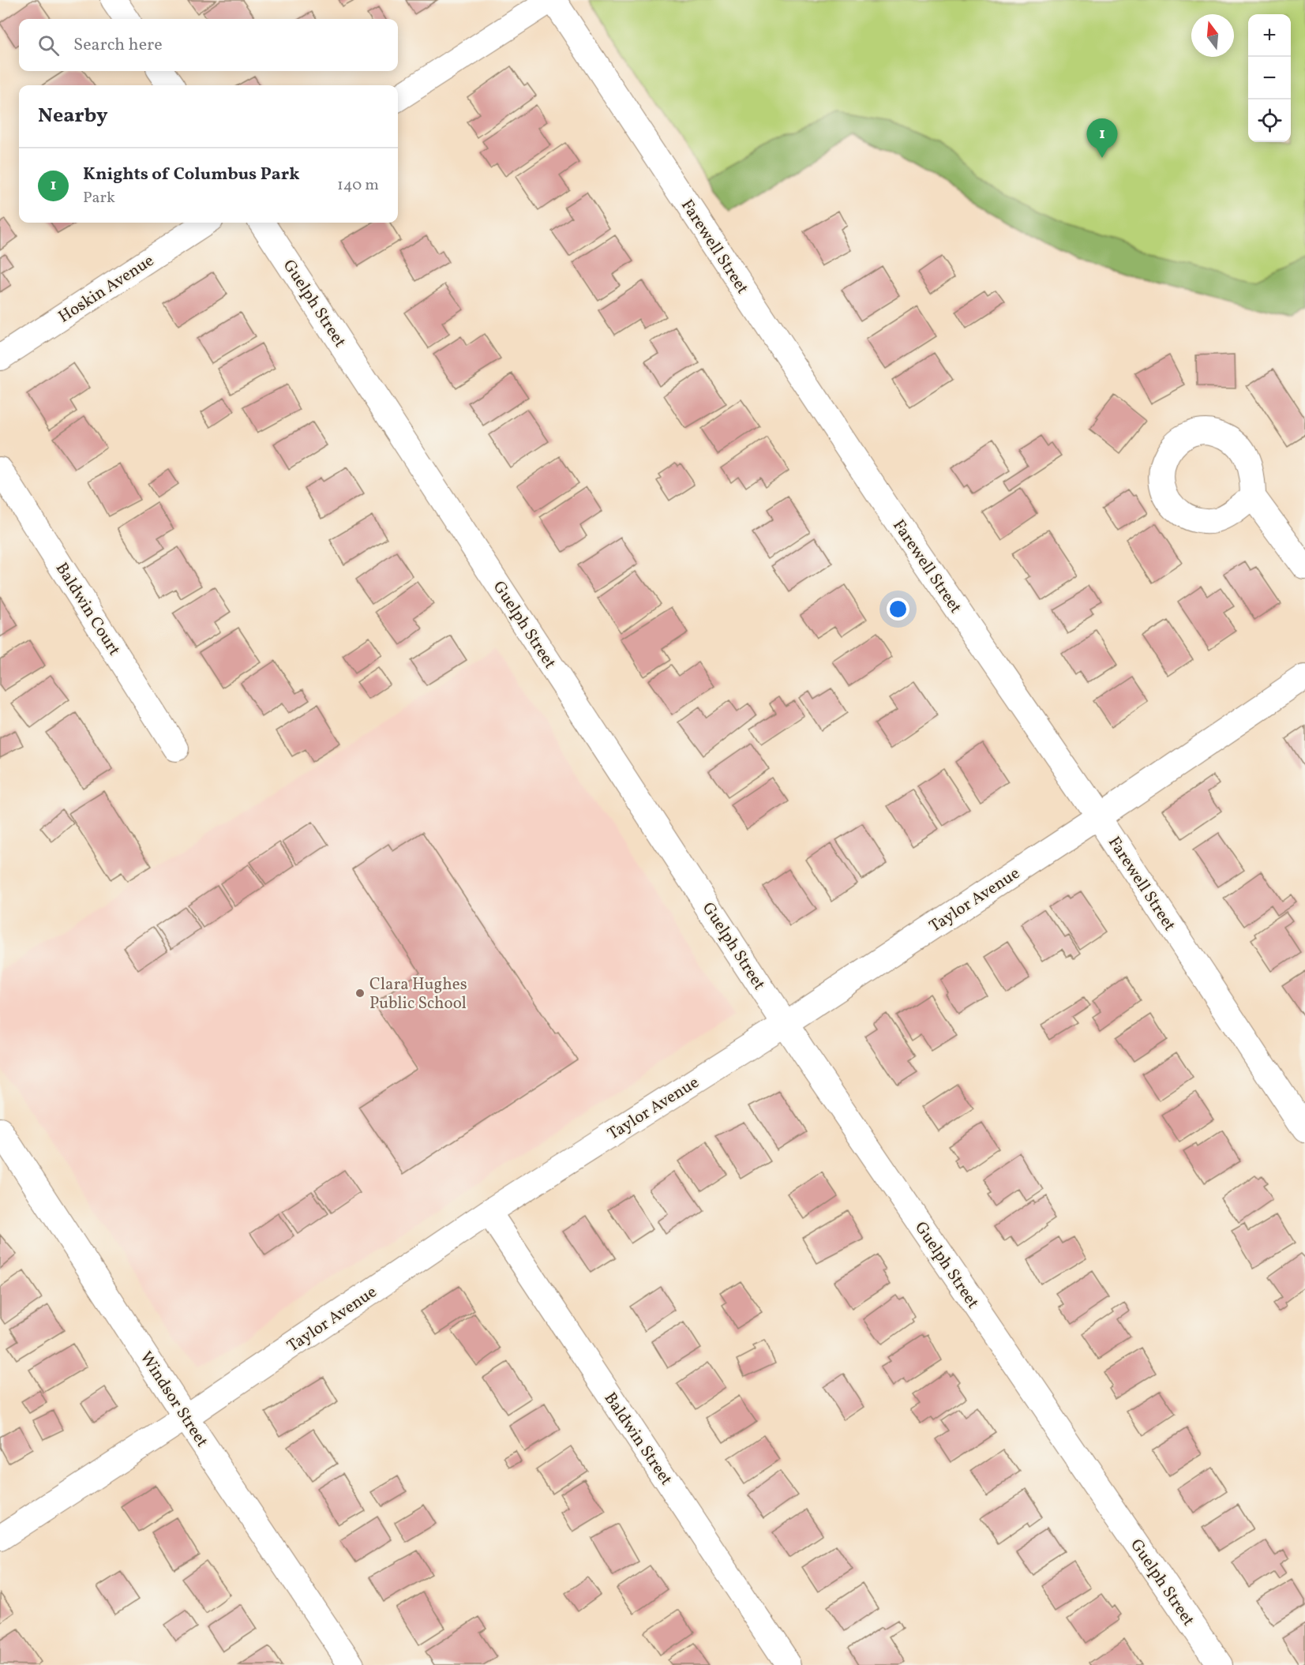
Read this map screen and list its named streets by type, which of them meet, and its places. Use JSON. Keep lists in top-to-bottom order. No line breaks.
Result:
{"streets":{"street":["Farewell Street","Hoskin Avenue","Guelph Street","Baldwin Court","Taylor Avenue","Windsor Street","Baldwin Street"]},"crossings":[["Farewell Street","Taylor Avenue"],["Guelph Street","Taylor Avenue"],["Taylor Avenue","Windsor Street"],["Taylor Avenue","Baldwin Street"]],"places":["Clara Hughes Public School"],"north":"top","page":{"map_buttons":["+","−"],"search":"Search here","heading":"Nearby","pins":"1","list":[{"mark":"1","name":"Knights of Columbus Park","note":"Park","value":"140 m"}]}}
